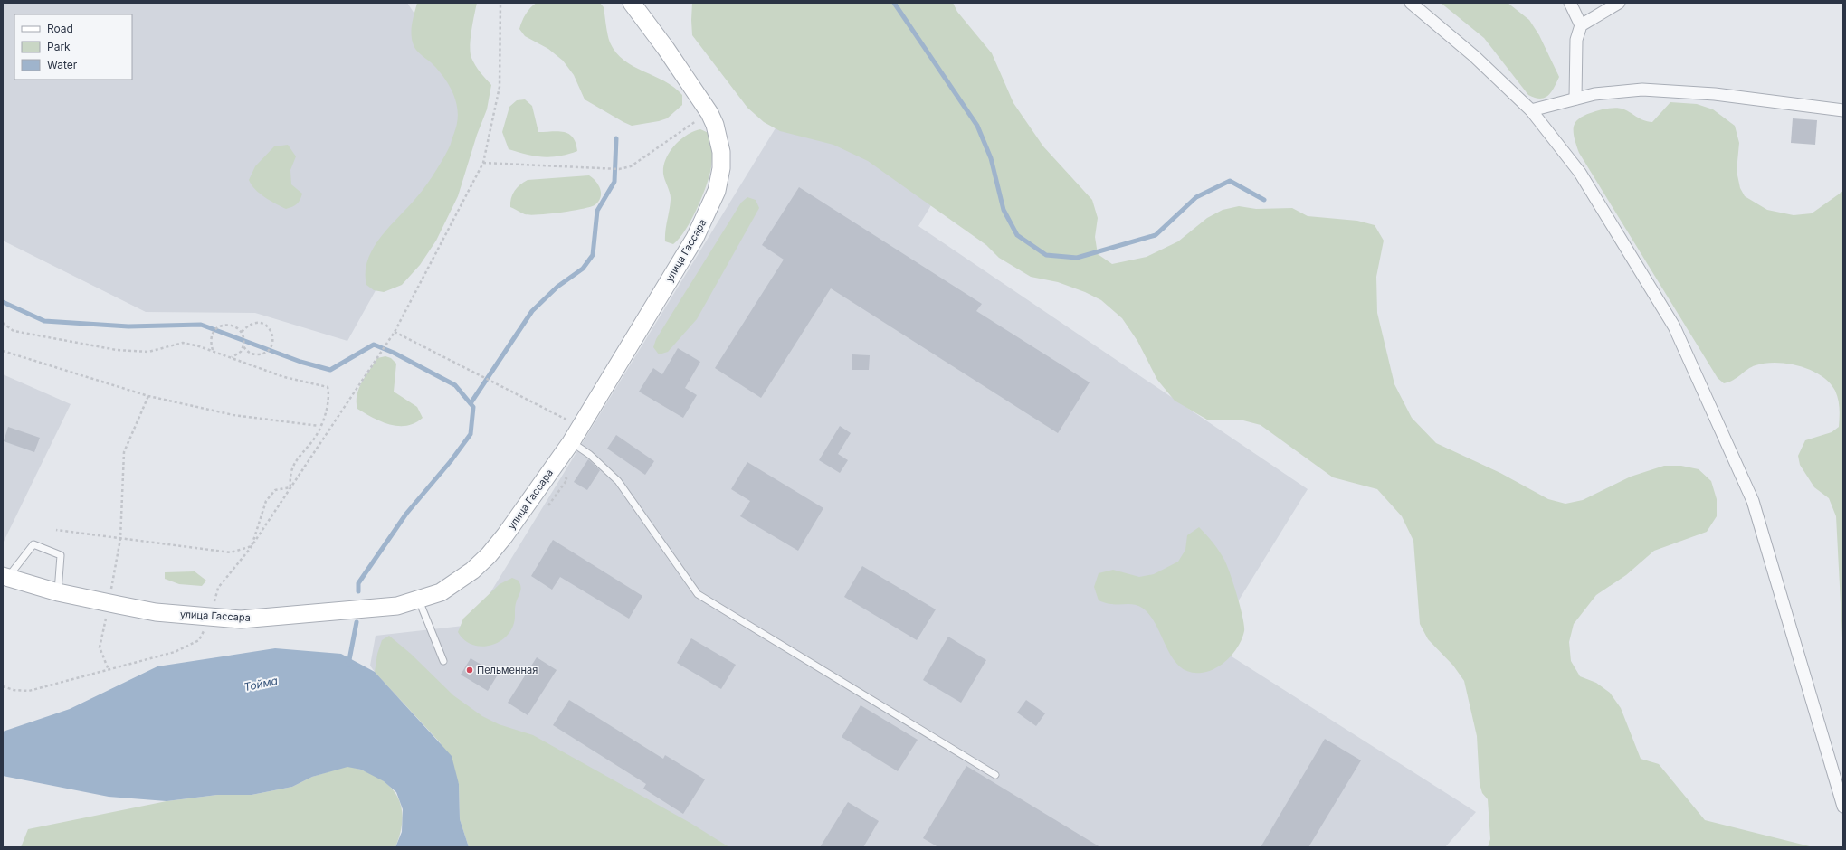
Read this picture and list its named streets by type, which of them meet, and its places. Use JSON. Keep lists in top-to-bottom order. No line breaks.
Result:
{"streets":{"main road":["улица Гассара"]},"water":["Тойма"],"places":["Пельменная"],"legend":["Road","Park","Water"]}
